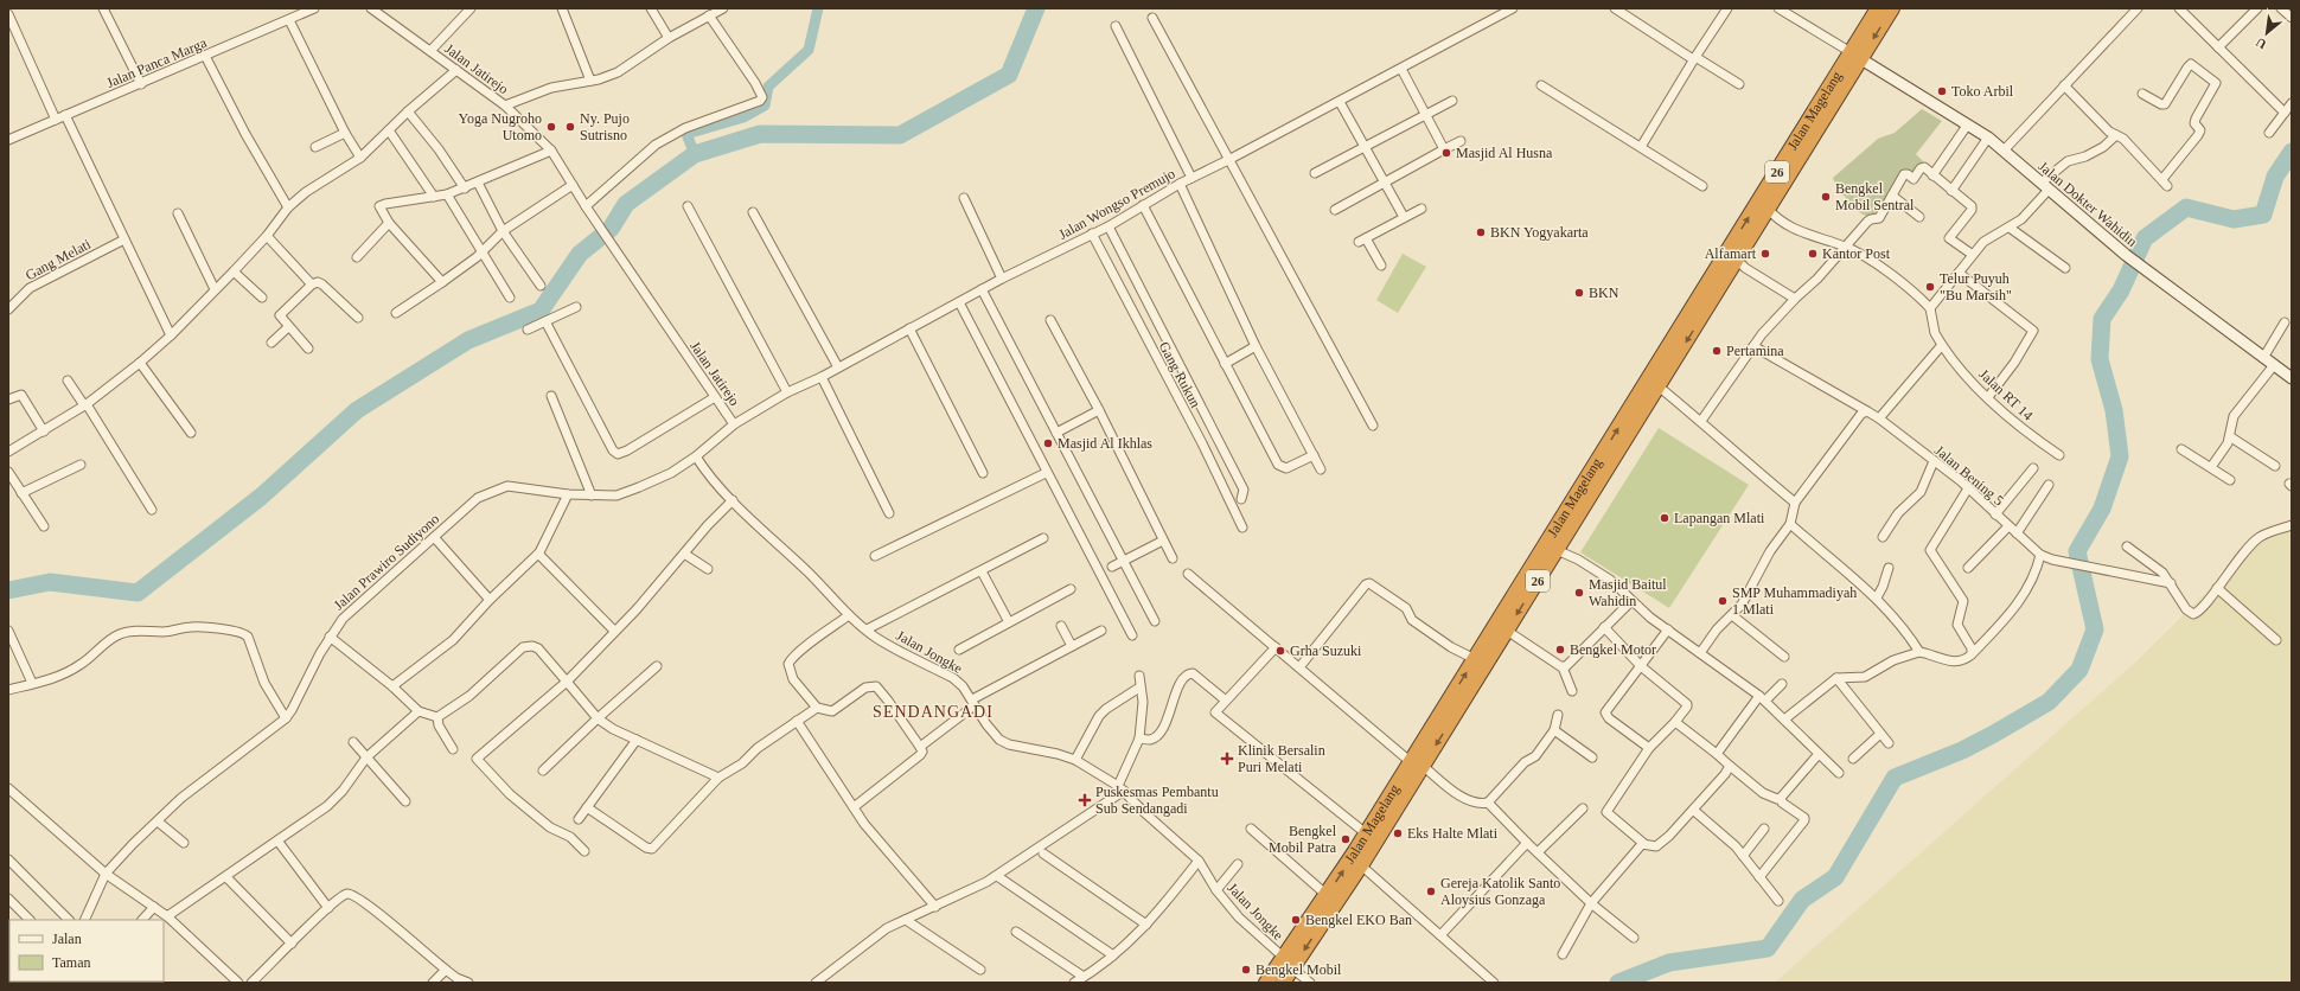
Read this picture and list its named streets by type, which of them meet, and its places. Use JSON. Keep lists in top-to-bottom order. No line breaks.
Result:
{"streets":{"highway":["Jalan Magelang","26"],"main road":["Jalan Dokter Wahidin"],"street":["Jalan Panca Marga","Jalan Jatirejo","Jalan Wongso Premujo","Gang Melati","Gang Rukun","Jalan RT 14","Jalan Bening 5","Jalan Prawiro Sudiyono","Jalan Jongke"]},"crossings":[["Jalan Jatirejo","Jalan Wongso Premujo"],["Jalan Jatirejo","Jalan Prawiro Sudiyono"],["Jalan Magelang","Jalan Dokter Wahidin"],["Jalan Magelang","Jalan Jongke"],["Jalan Wongso Premujo","Gang Rukun"],["Jalan Wongso Premujo","Jalan Prawiro Sudiyono"],["Jalan Prawiro Sudiyono","Jalan Jongke"]],"districts":["SENDANGADI"],"places":{"other":["Toko Arbil","Yoga Nugroho Utomo","Ny. Pujo Sutrisno","Masjid Al Husna","Bengkel Mobil Sentral","BKN Yogyakarta","Alfamart","Kantor Post","Telur Puyuh \"Bu Marsih\"","BKN","Pertamina","Masjid Al Ikhlas","Lapangan Mlati","Masjid Baitul Wahidin","SMP Muhammadiyah 1 Mlati","Bengkel Motor","Grha Suzuki","Eks Halte Mlati","Bengkel Mobil Patra","Gereja Katolik Santo Aloysius Gonzaga","Bengkel EKO Ban","Bengkel Mobil"],"health":["Klinik Bersalin Puri Melati","Puskesmas Pembantu Sub Sendangadi"]},"legend":["Jalan","Taman"],"north":"bottom left"}
